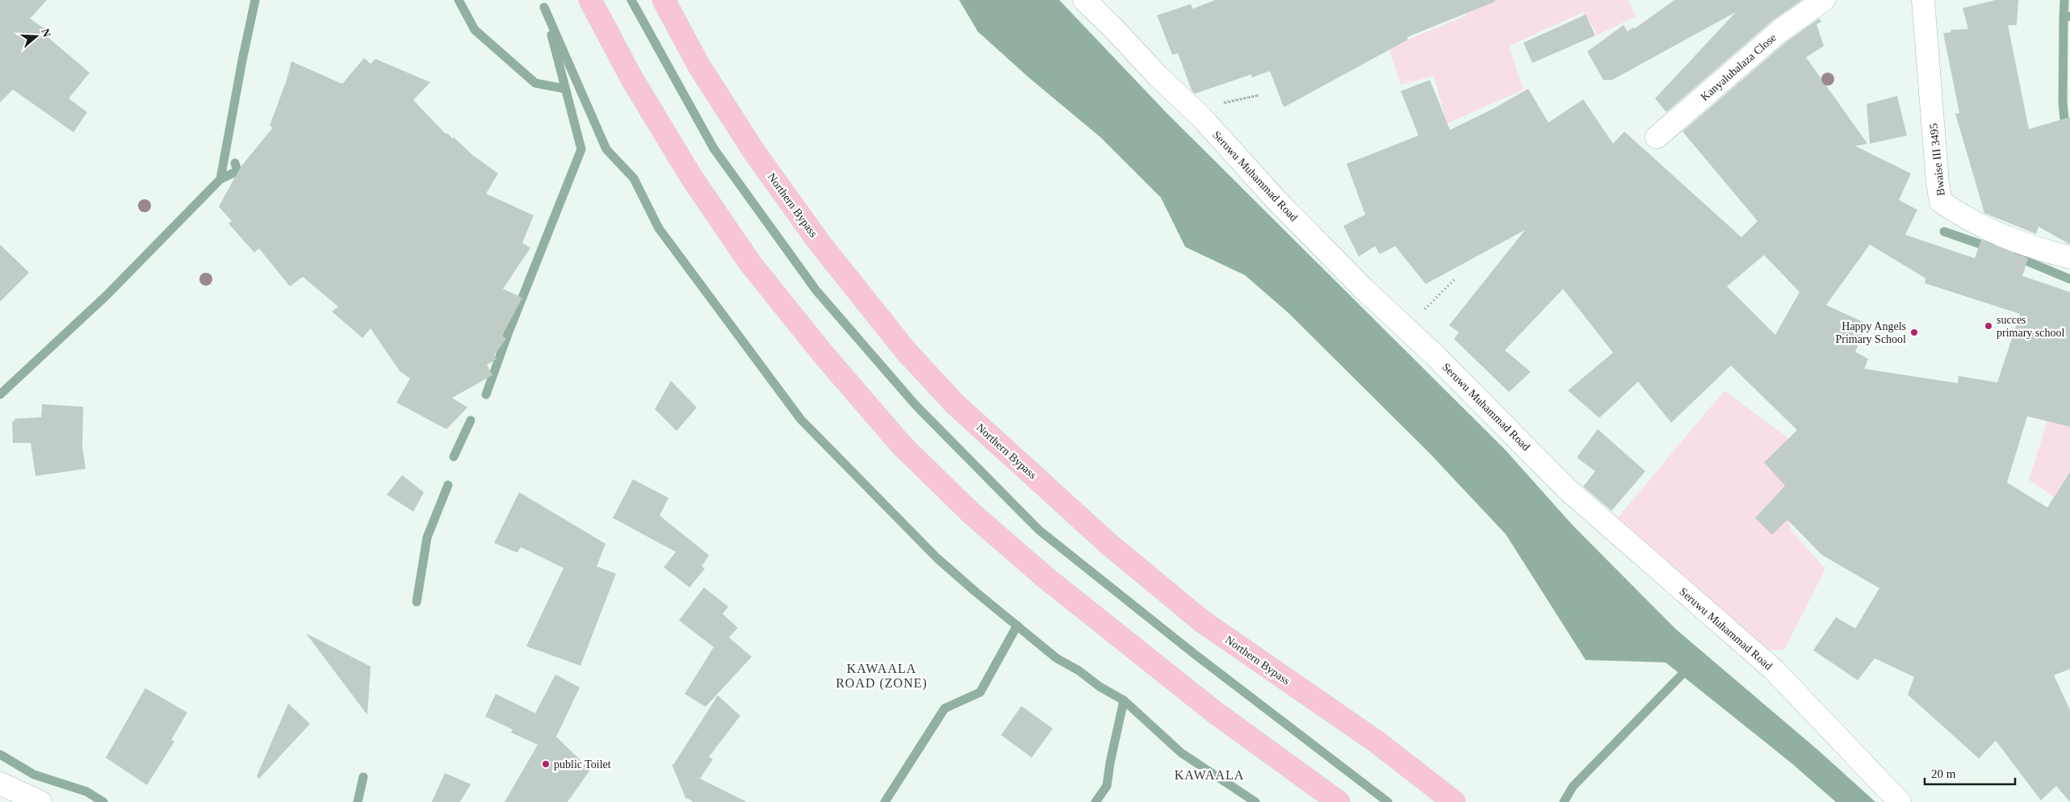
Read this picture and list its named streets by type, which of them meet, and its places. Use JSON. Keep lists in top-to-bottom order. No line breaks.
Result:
{"streets":{"highway":["Northern Bypass"],"street":["Kanyalubalaza Close","Bwaise III 3495","Seruwu Muhammad Road"]},"districts":["KAWAALA ROAD (ZONE)","KAWAALA"],"places":["succes primary school","Happy Angels Primary School","public Toilet"],"scale_bar":"20 m","north":"right"}
